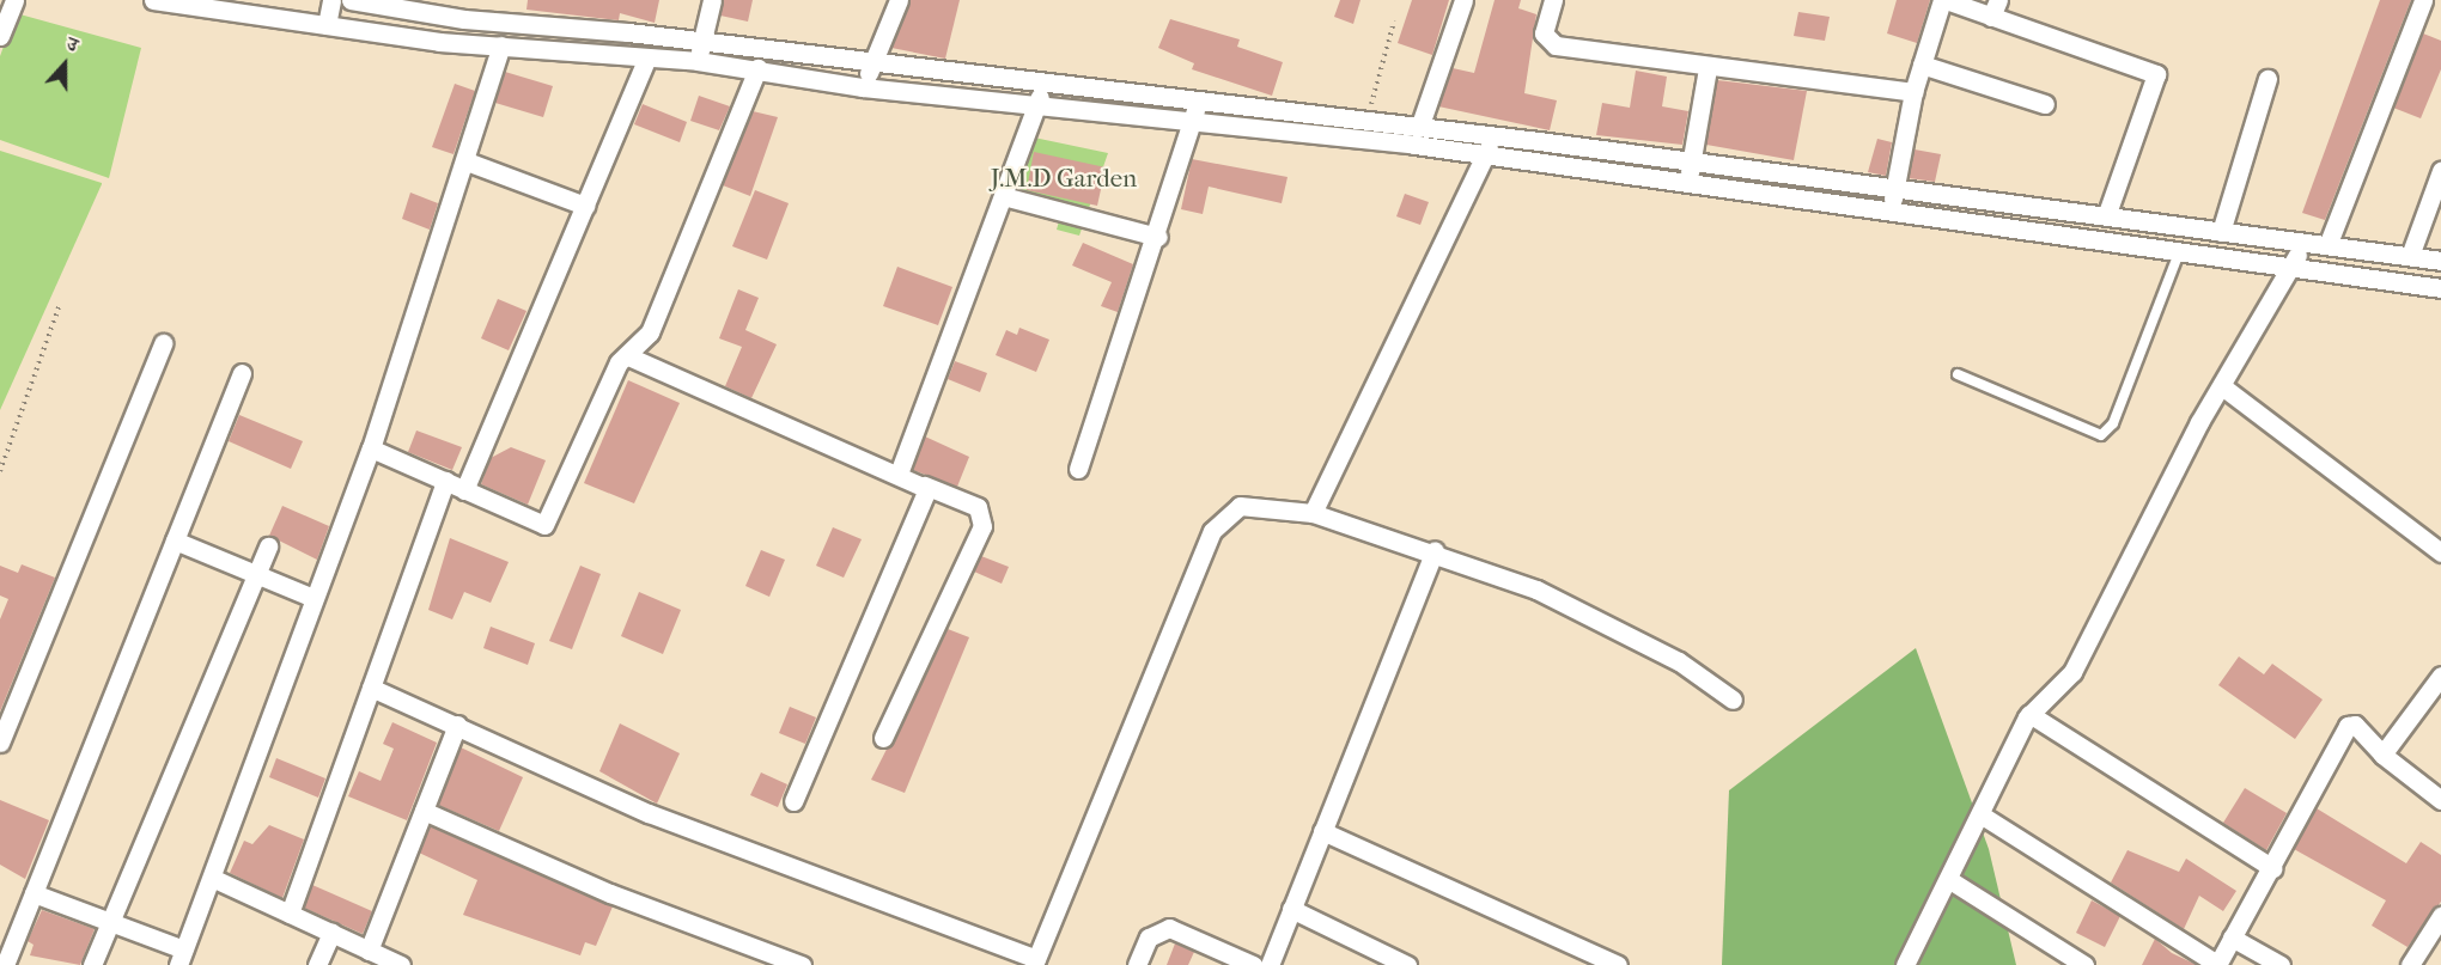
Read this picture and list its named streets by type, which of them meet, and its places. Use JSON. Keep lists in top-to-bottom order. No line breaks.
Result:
{"parks":["J.M.D Garden"],"north":"top"}
